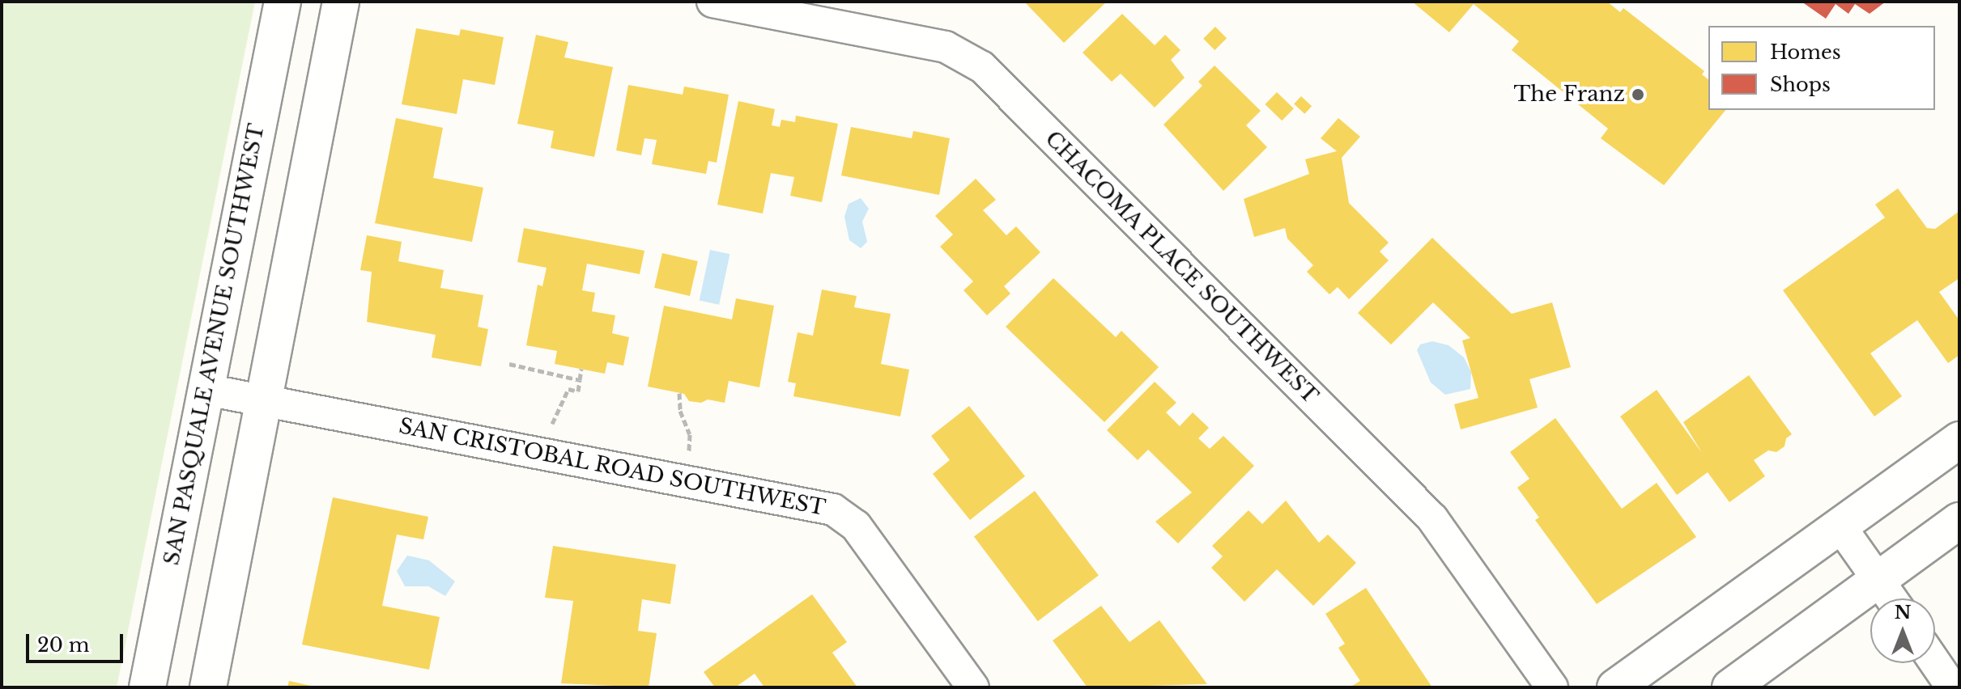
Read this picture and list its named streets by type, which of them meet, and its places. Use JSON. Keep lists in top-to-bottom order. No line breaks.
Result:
{"streets":{"street":["CHACOMA PLACE SOUTHWEST","SAN PASQUALE AVENUE SOUTHWEST","SAN CRISTOBAL ROAD SOUTHWEST"]},"crossings":[["SAN PASQUALE AVENUE SOUTHWEST","SAN CRISTOBAL ROAD SOUTHWEST"]],"places":["The Franz"],"legend":["Homes","Shops"],"scale_bar":"20 m","north":"top"}
